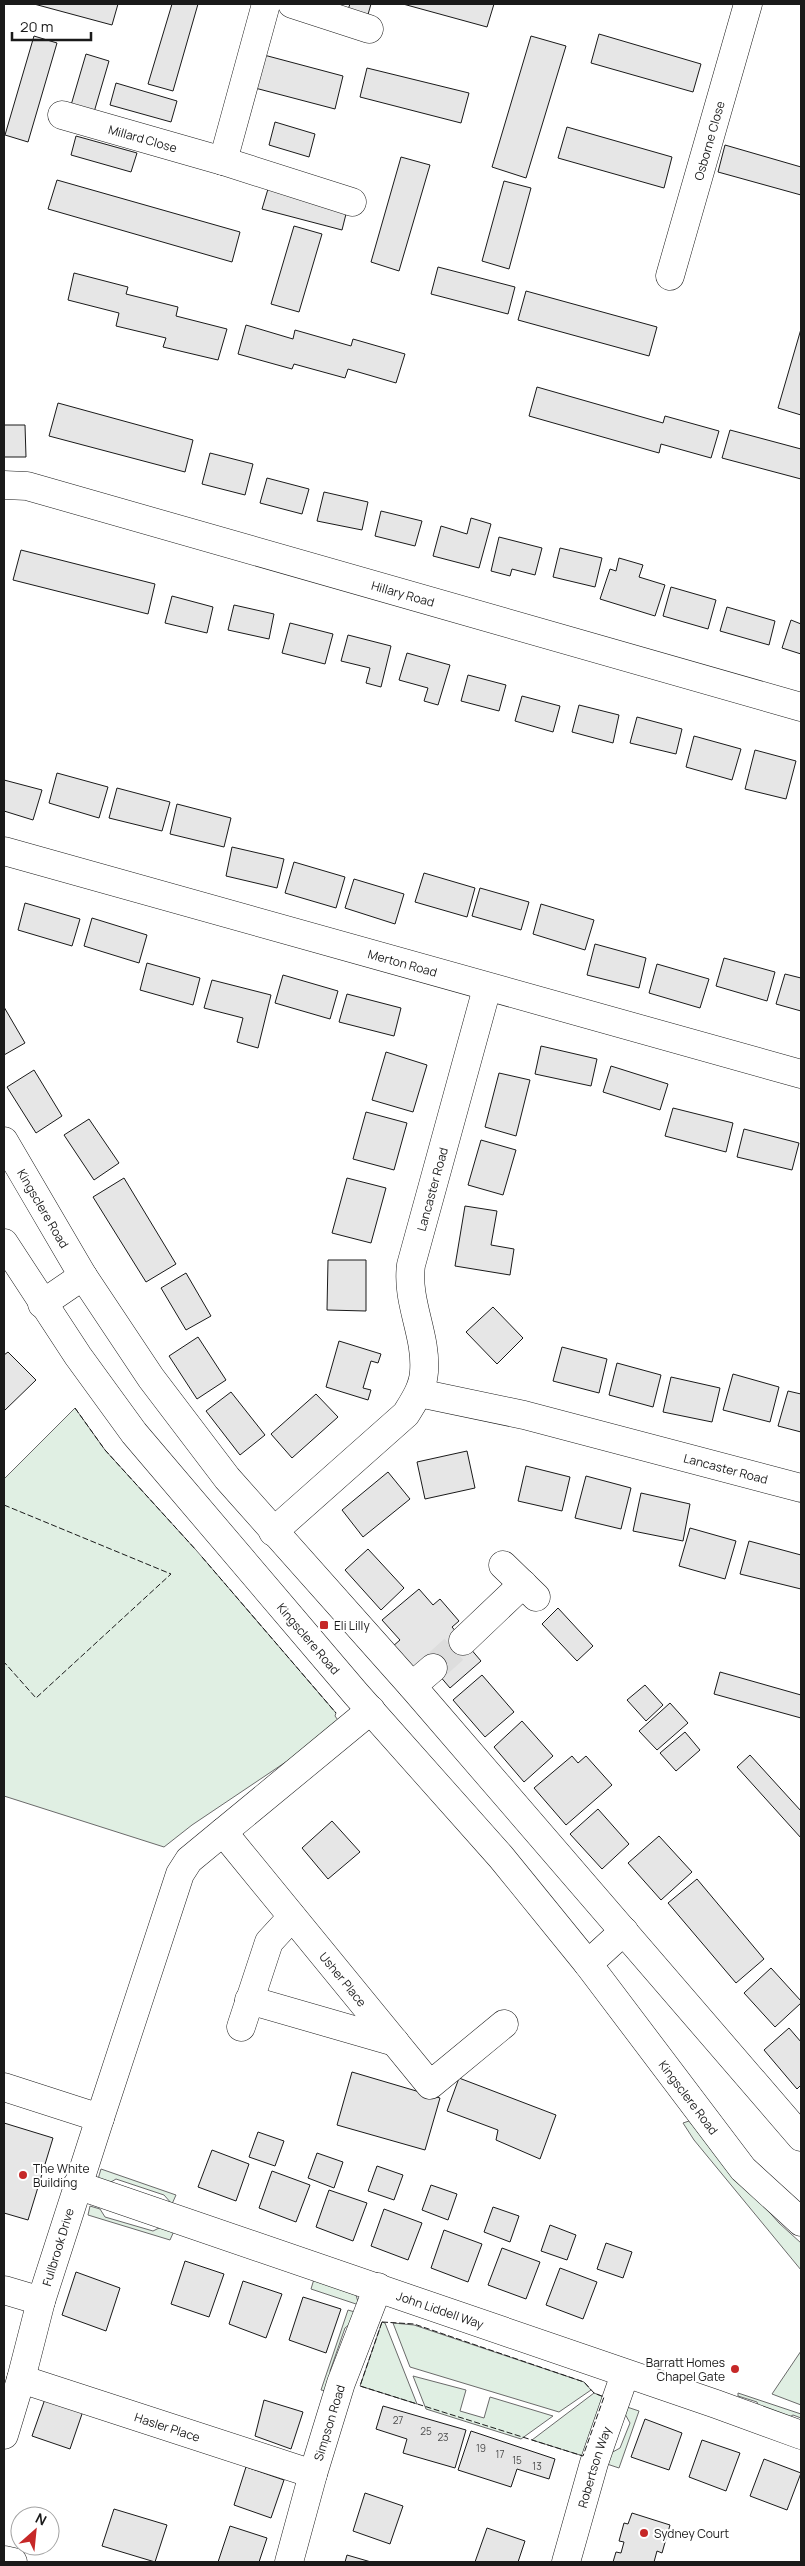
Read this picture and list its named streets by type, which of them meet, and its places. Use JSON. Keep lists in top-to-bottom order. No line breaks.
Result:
{"streets":{"street":["Millard Close","Osborne Close","Hillary Road","Merton Road","Lancaster Road","Kingsclere Road","Usher Place","Fullbrook Drive","John Liddell Way","Simpson Road","Hasler Place","Robertson Way"]},"crossings":[["Merton Road","Lancaster Road"],["Lancaster Road","Kingsclere Road"],["Kingsclere Road","Fullbrook Drive"],["Usher Place","Fullbrook Drive"],["Fullbrook Drive","John Liddell Way"],["John Liddell Way","Simpson Road"],["John Liddell Way","Robertson Way"],["Simpson Road","Hasler Place"]],"places":{"transit":["Eli Lilly"],"other":["The White Building","Barratt Homes Chapel Gate","Sydney Court"]},"house_numbers":["27","25","23","19","17","15","13"],"scale_bar":"20 m","north":"top right"}
